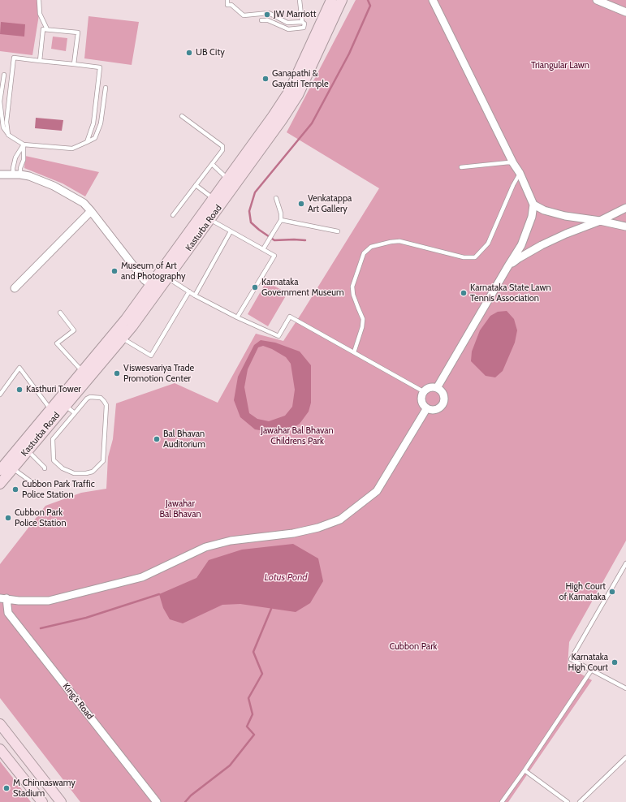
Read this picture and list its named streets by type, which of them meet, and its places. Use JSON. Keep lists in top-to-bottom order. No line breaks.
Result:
{"streets":{"main road":["Kasturba Road"],"street":["King's Road"]},"water":["Lotus Pond"],"parks":["Triangular Lawn","Jawahar Bal Bhavan Childrens Park","Jawahar Bal Bhavan","Cubbon Park"],"places":["JW Marriott","UB City","Ganapathi & Gayatri Temple","Venkatappa Art Gallery","Museum of Art and Photography","Karnataka Government Museum","Karnataka State Lawn Tennis Association","Viswesvariya Trade Promotion Center","Kasthuri Tower","Bal Bhavan Auditorium","Cubbon Park Traffic Police Station","Cubbon Park Police Station","High Court of Karnataka","Karnataka High Court","M Chinnaswamy Stadium"]}
